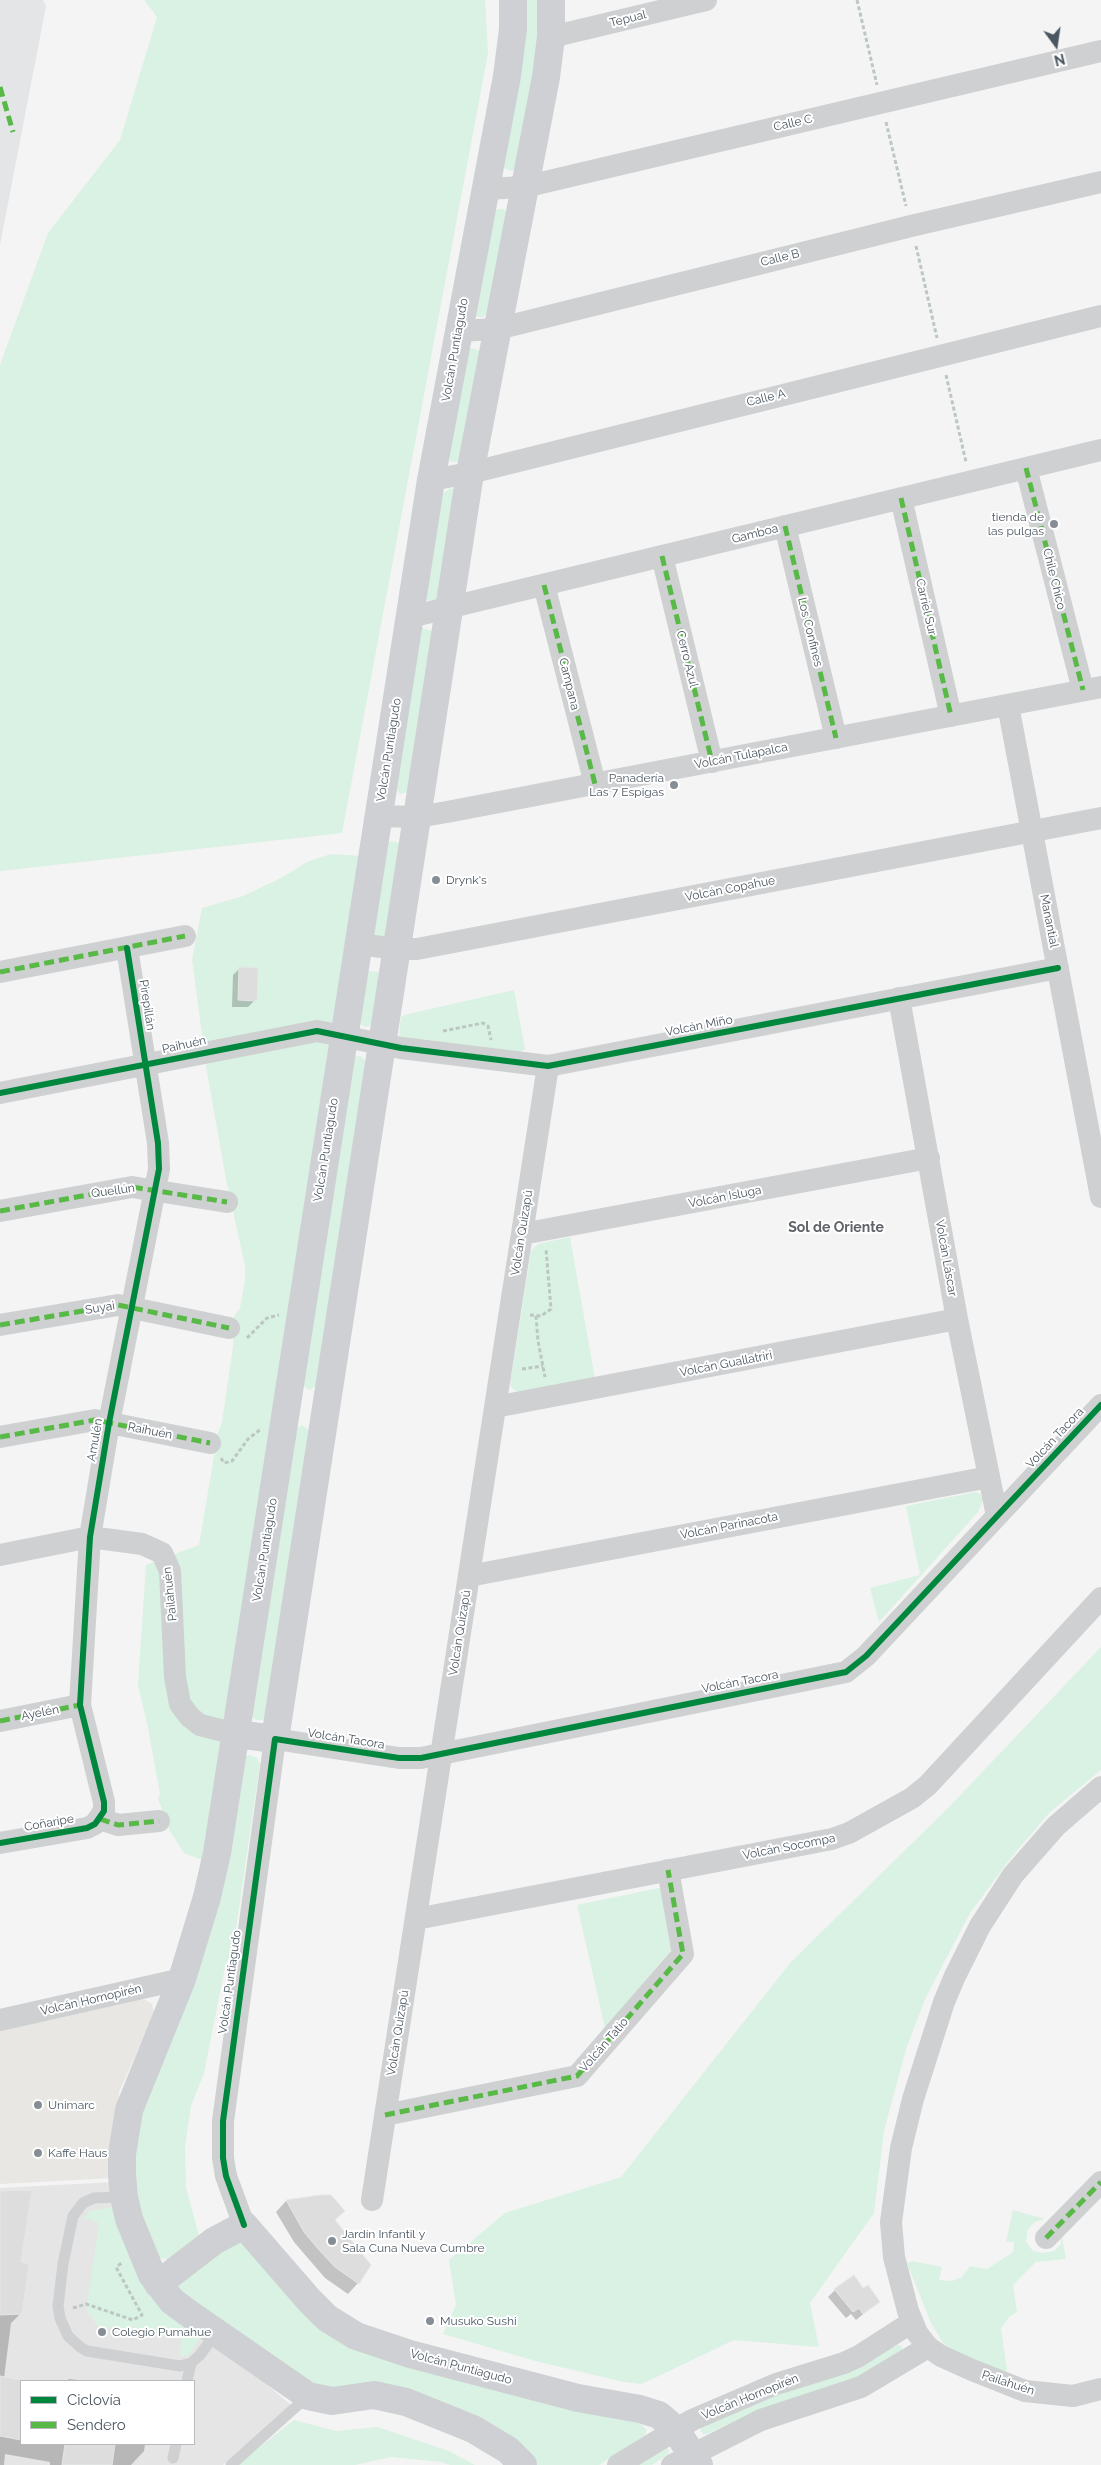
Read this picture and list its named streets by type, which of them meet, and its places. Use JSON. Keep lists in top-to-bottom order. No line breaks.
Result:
{"streets":{"main road":["Volcán Puntiagudo","Volcán Tacora"],"street":["Tepual","Calle C","Calle B","Calle A","Gamboa","Chile Chico","Carriel Sur","Los Confines","Cerro Azul","Campana","Volcán Tulapalca","Volcán Copahue","Manantial","Pirepillán","Volcán Miño","Paihuén","Quellún","Volcán Isluga","Volcán Quizapú","Volcán Láscar","Suyai","Volcán Guallatriri","Raihuén","Amulén","Volcán Parinacota","Pailahuén","Ayelén","Coñaripe","Volcán Socompa","Volcán Hornopirén","Volcán Tatio"]},"crossings":[["Tepual","Volcán Puntiagudo"],["Calle C","Volcán Puntiagudo"],["Calle B","Volcán Puntiagudo"],["Volcán Puntiagudo","Calle A"],["Volcán Puntiagudo","Gamboa"],["Volcán Puntiagudo","Volcán Tulapalca"],["Volcán Puntiagudo","Volcán Copahue"],["Volcán Puntiagudo","Volcán Miño"],["Volcán Puntiagudo","Paihuén"],["Volcán Puntiagudo","Volcán Tacora"],["Volcán Puntiagudo","Pailahuén"],["Volcán Puntiagudo","Volcán Hornopirén"],["Gamboa","Chile Chico"],["Gamboa","Carriel Sur"],["Gamboa","Los Confines"],["Gamboa","Cerro Azul"],["Gamboa","Campana"],["Chile Chico","Volcán Tulapalca"],["Carriel Sur","Volcán Tulapalca"],["Los Confines","Volcán Tulapalca"],["Cerro Azul","Volcán Tulapalca"],["Campana","Volcán Tulapalca"],["Volcán Tulapalca","Manantial"],["Volcán Copahue","Manantial"],["Manantial","Volcán Miño"],["Pirepillán","Paihuén"],["Pirepillán","Amulén"],["Volcán Miño","Paihuén"],["Volcán Miño","Volcán Quizapú"],["Volcán Miño","Volcán Láscar"],["Paihuén","Amulén"],["Quellún","Amulén"],["Volcán Isluga","Volcán Quizapú"],["Volcán Isluga","Volcán Láscar"],["Volcán Quizapú","Volcán Guallatriri"],["Volcán Quizapú","Volcán Tacora"],["Volcán Quizapú","Volcán Parinacota"],["Volcán Quizapú","Volcán Socompa"],["Volcán Quizapú","Volcán Tatio"],["Volcán Láscar","Volcán Guallatriri"],["Volcán Láscar","Volcán Tacora"],["Volcán Láscar","Volcán Parinacota"],["Suyai","Amulén"],["Raihuén","Amulén"],["Volcán Tacora","Pailahuén"],["Amulén","Pailahuén"],["Amulén","Ayelén"],["Amulén","Coñaripe"],["Pailahuén","Volcán Hornopirén"],["Volcán Socompa","Volcán Tatio"]],"districts":["Sol de Oriente"],"places":["tienda de las pulgas","Panadería Las 7 Espigas","Drynk's","Unimarc","Kaffe Haus","Jardín Infantil y Sala Cuna Nueva Cumbre","Musuko Sushi","Colegio Pumahue"],"legend":["Ciclovía","Sendero"],"north":"bottom"}
